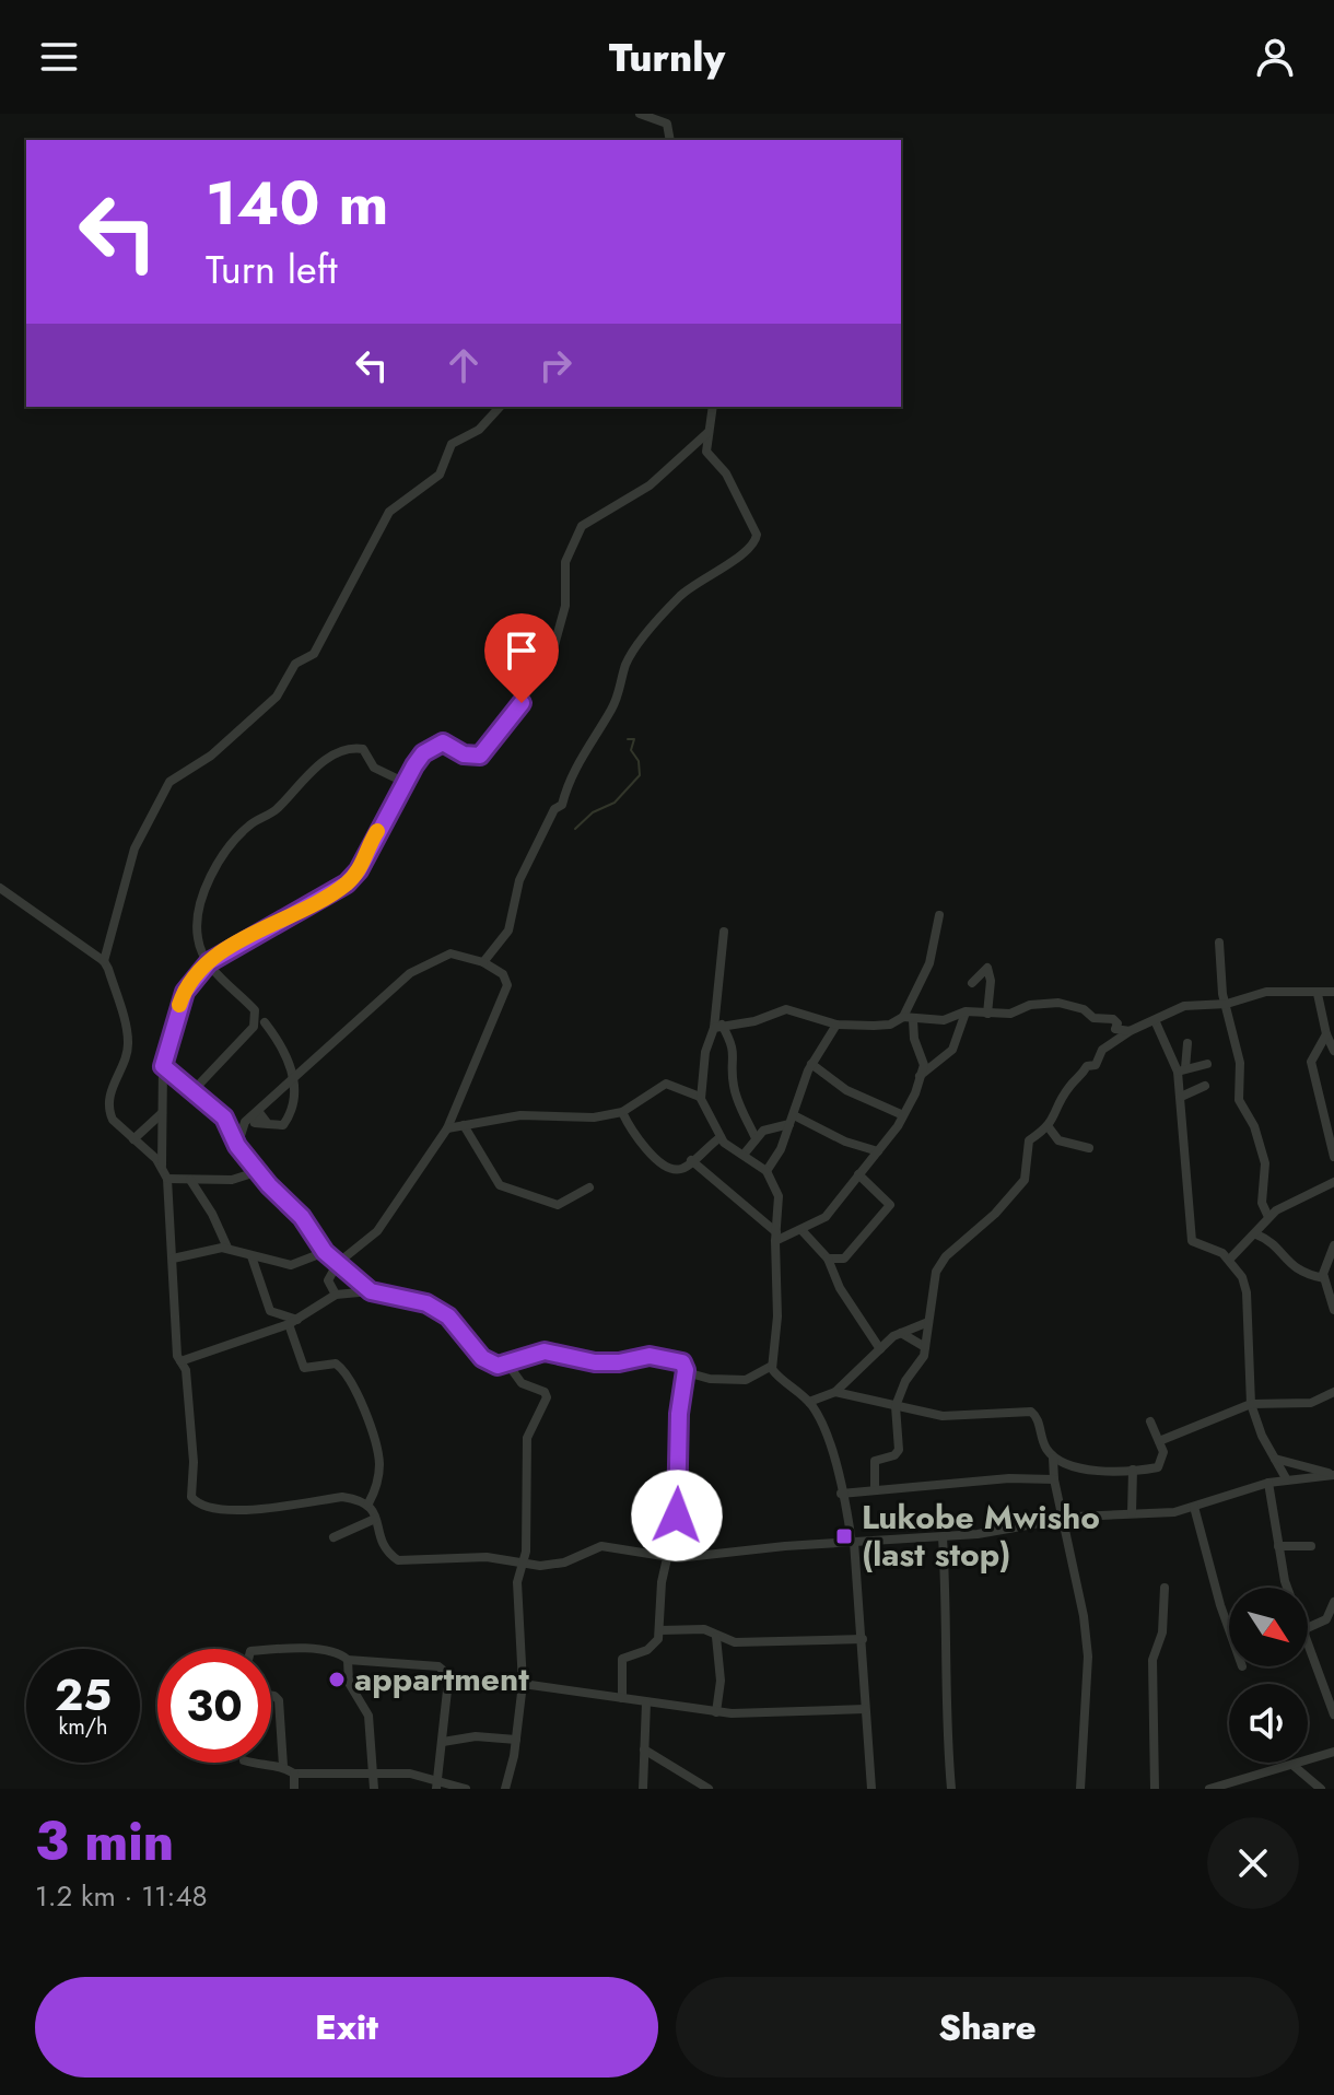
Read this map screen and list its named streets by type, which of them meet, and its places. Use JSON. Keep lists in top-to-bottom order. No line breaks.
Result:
{"places":{"transit":["Lukobe Mwisho (last stop)"],"other":["appartment"]},"north":"bottom right","page":{"header":"Turnly","turn":["140 m","Turn left"],"speed":"25 km/h","limit":"30","heading":["3 min","1.2 km · 11:48"],"buttons":["Exit","Share"]}}
